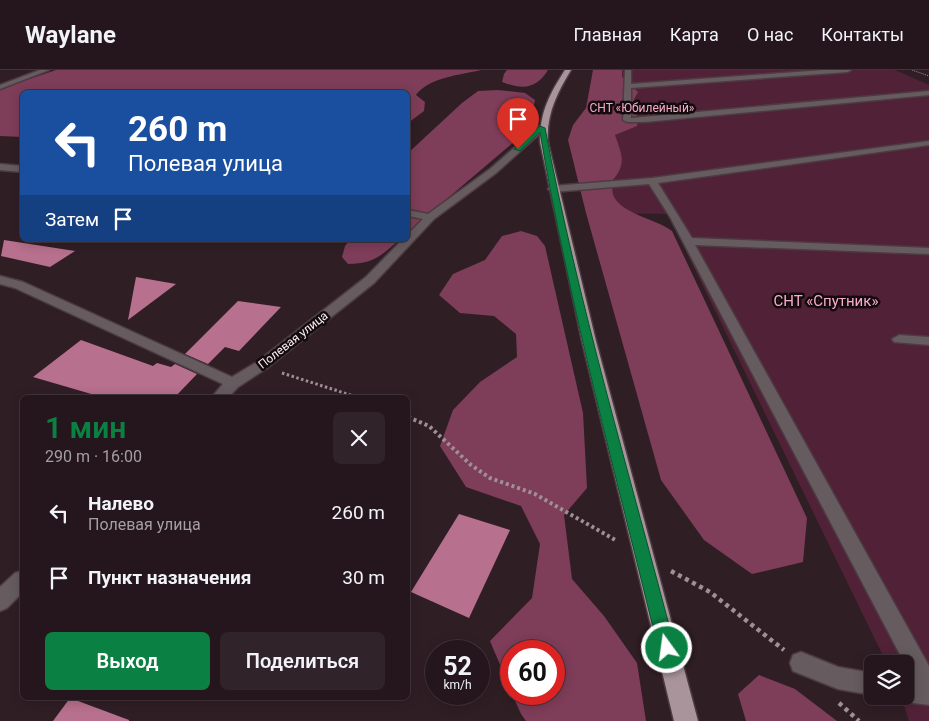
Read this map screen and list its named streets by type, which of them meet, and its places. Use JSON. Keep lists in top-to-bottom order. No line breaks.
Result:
{"streets":{"street":["Полевая улица"]},"parks":["СНТ «Юбилейный»","СНТ «Спутник»"],"page":{"header":"Waylane","nav":["Главная","Карта","О нас","Контакты"],"turn":["260 m","Полевая улица"],"then":"Затем","heading":["1 мин","290 m · 16:00"],"list":[{"name":"Налево","note":"Полевая улица","value":"260 m"},{"name":"Пункт назначения","value":"30 m"}],"buttons":["Выход","Поделиться"],"speed":"52 km/h","limit":"60"}}
